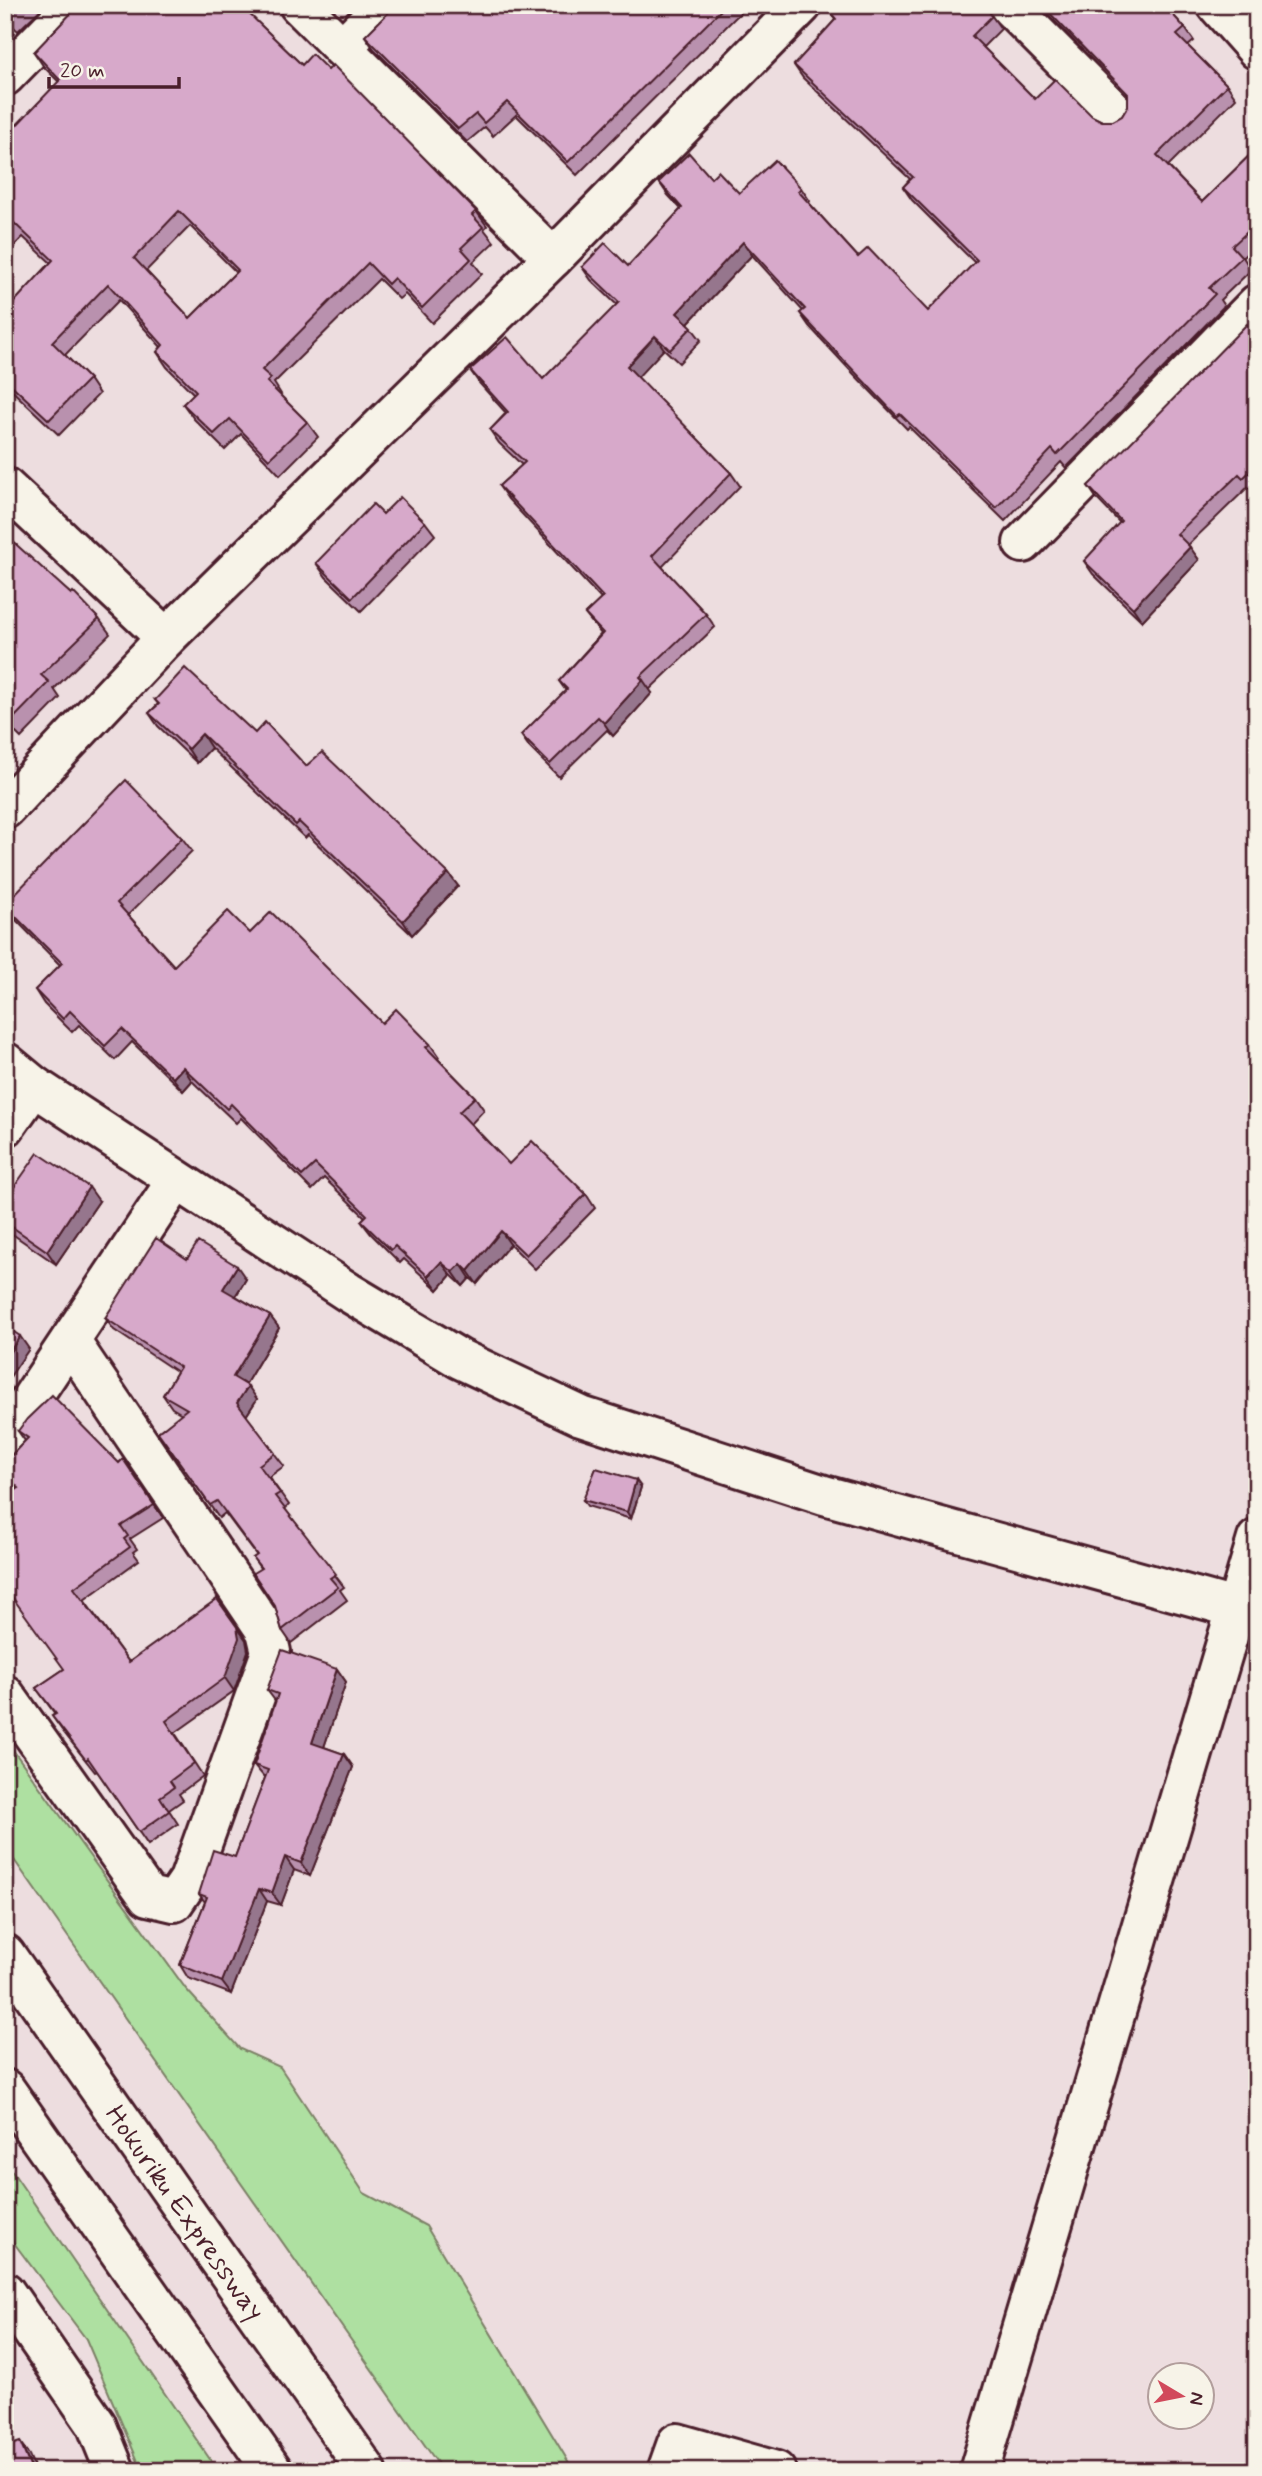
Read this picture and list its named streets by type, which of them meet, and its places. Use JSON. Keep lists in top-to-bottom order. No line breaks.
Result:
{"streets":{"main road":["Hokuriku Expressway"]},"scale_bar":"20 m","north":"right"}
